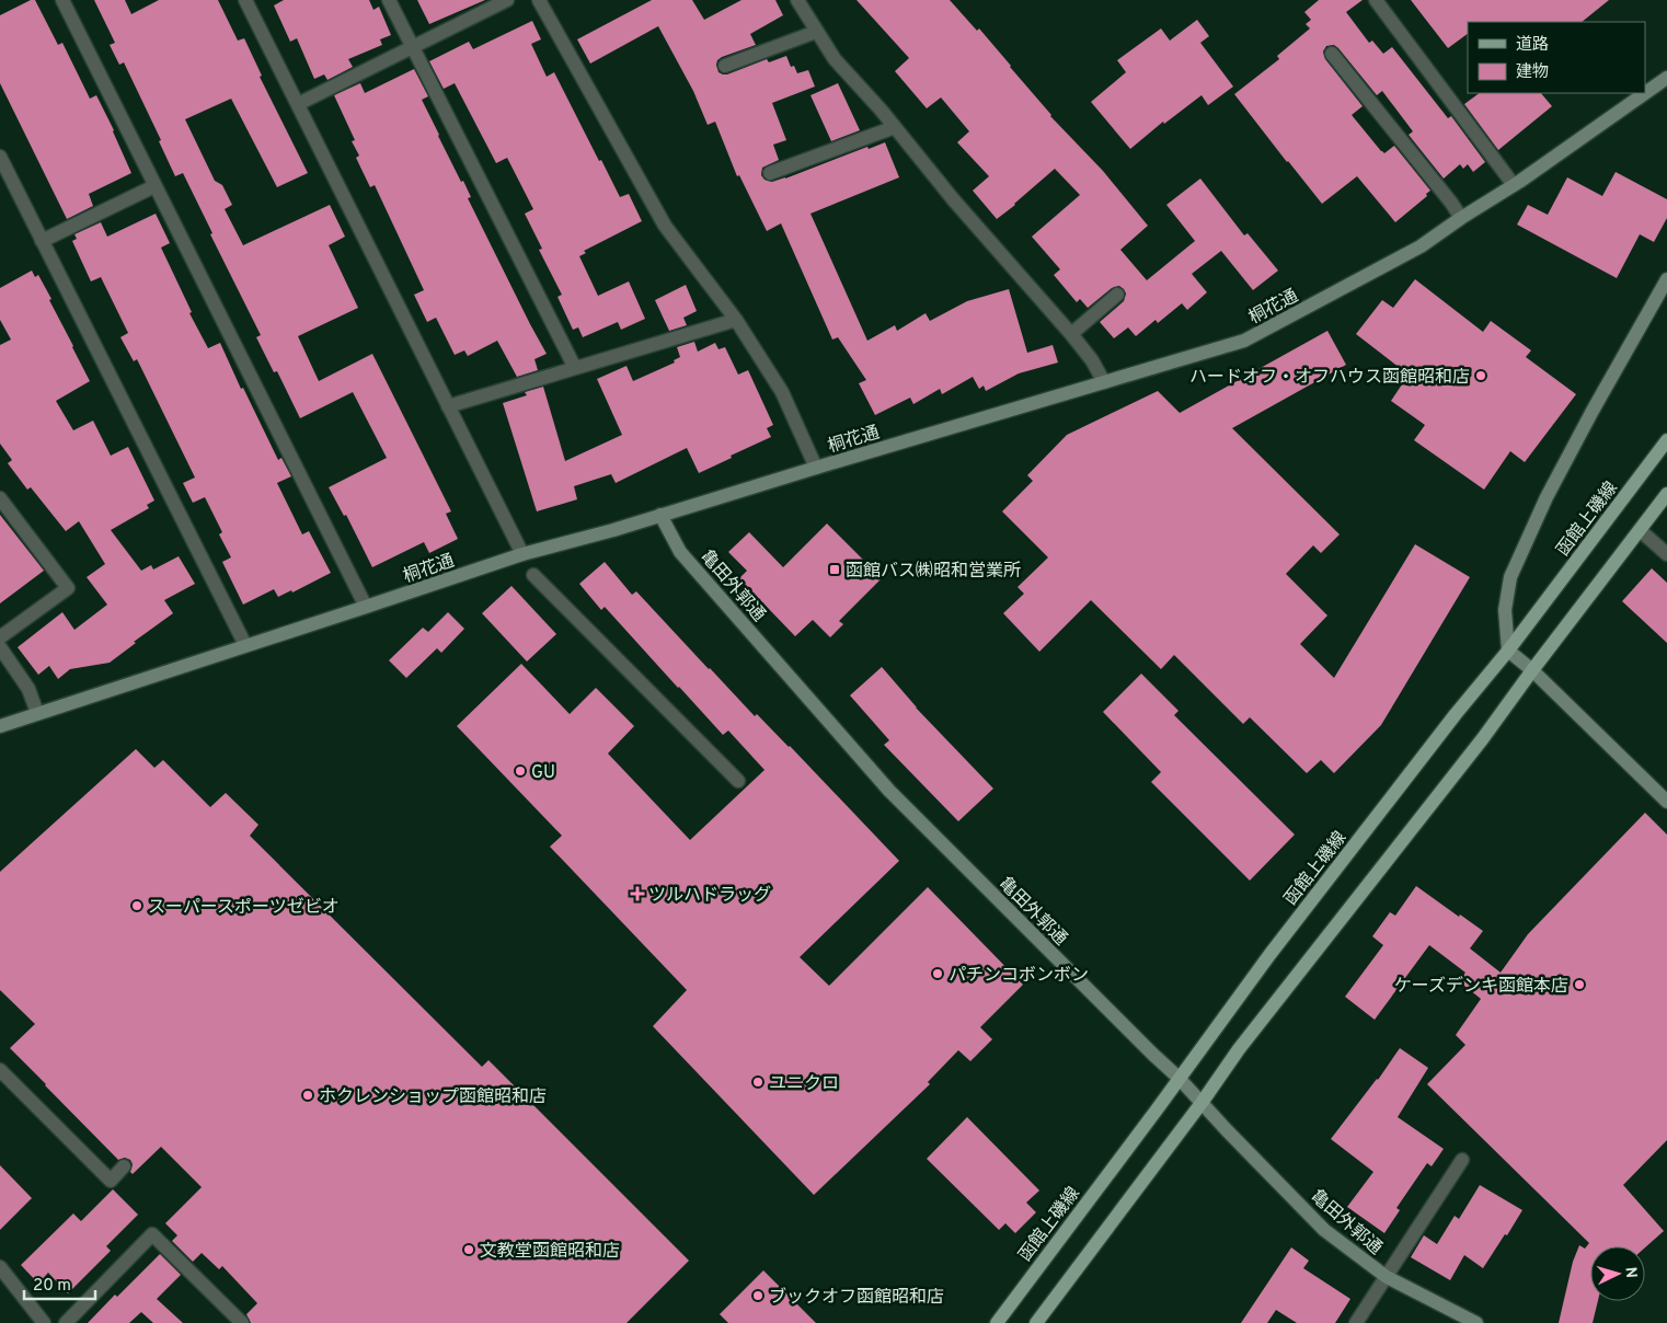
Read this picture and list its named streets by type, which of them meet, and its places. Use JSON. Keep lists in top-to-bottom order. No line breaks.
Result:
{"streets":{"main road":["函館上磯線"],"street":["桐花通","亀田外郭通"]},"crossings":[["桐花通","亀田外郭通"],["函館上磯線","亀田外郭通"]],"places":{"other":["ハードオフ・オフハウス函館昭和店","GU","スーパースポーツゼビオ","パチンコボンボン","ケーズデンキ函館本店","ユニクロ","ホクレンショップ函館昭和店","文教堂函館昭和店","ブックオフ函館昭和店"],"transit":["函館バス㈱昭和営業所"],"health":["ツルハドラッグ"]},"legend":["道路","建物"],"scale_bar":"20 m","north":"right"}
